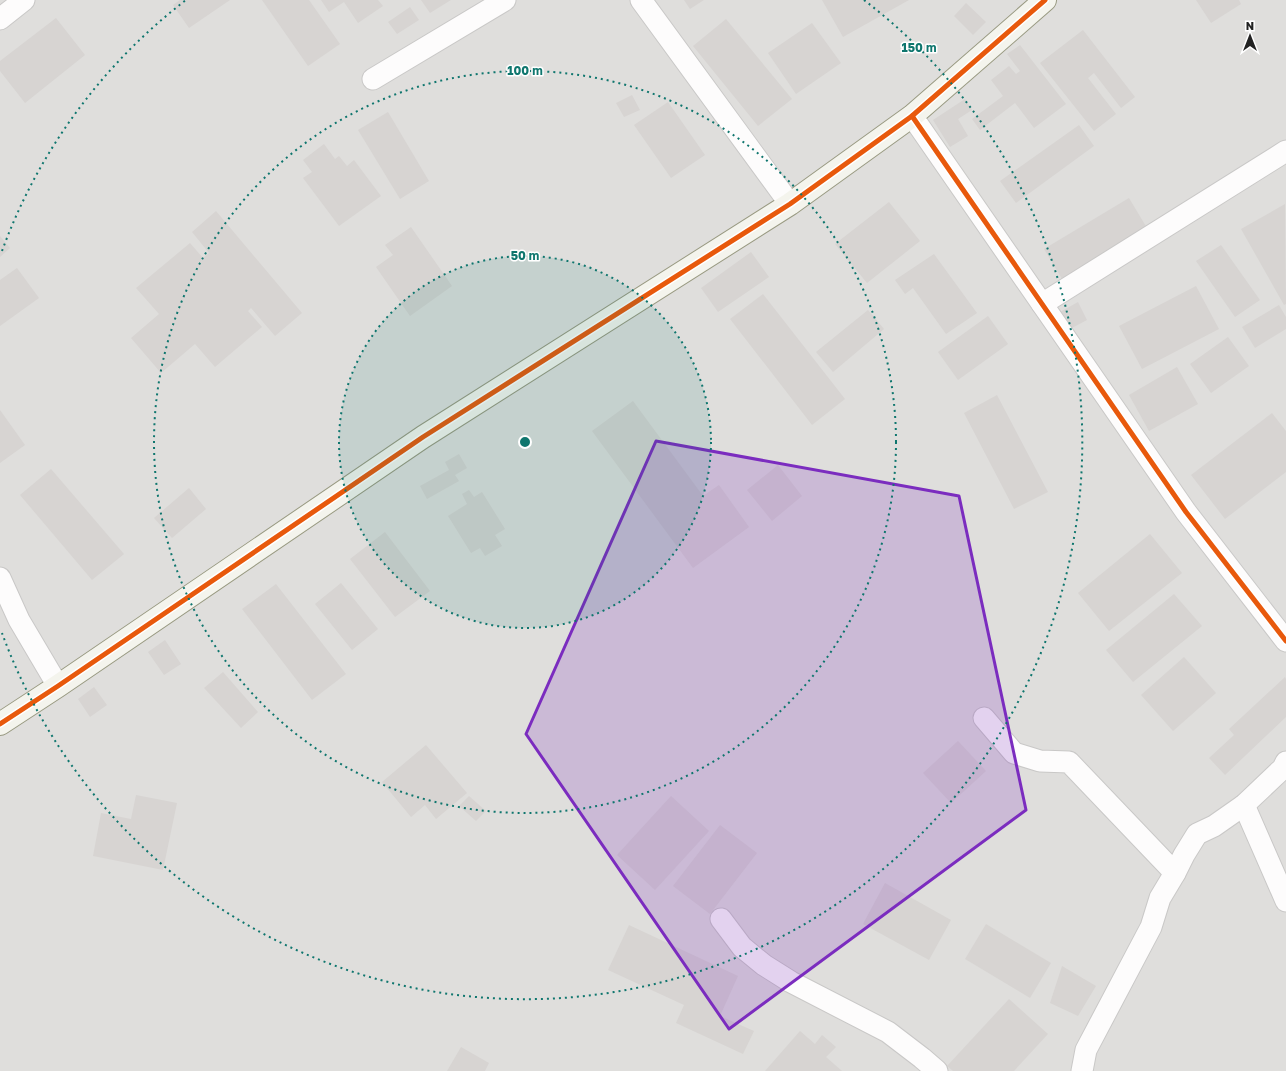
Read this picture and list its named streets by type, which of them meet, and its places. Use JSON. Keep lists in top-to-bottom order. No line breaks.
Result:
{"north":"top","rings":["150 m","100 m","50 m"]}
